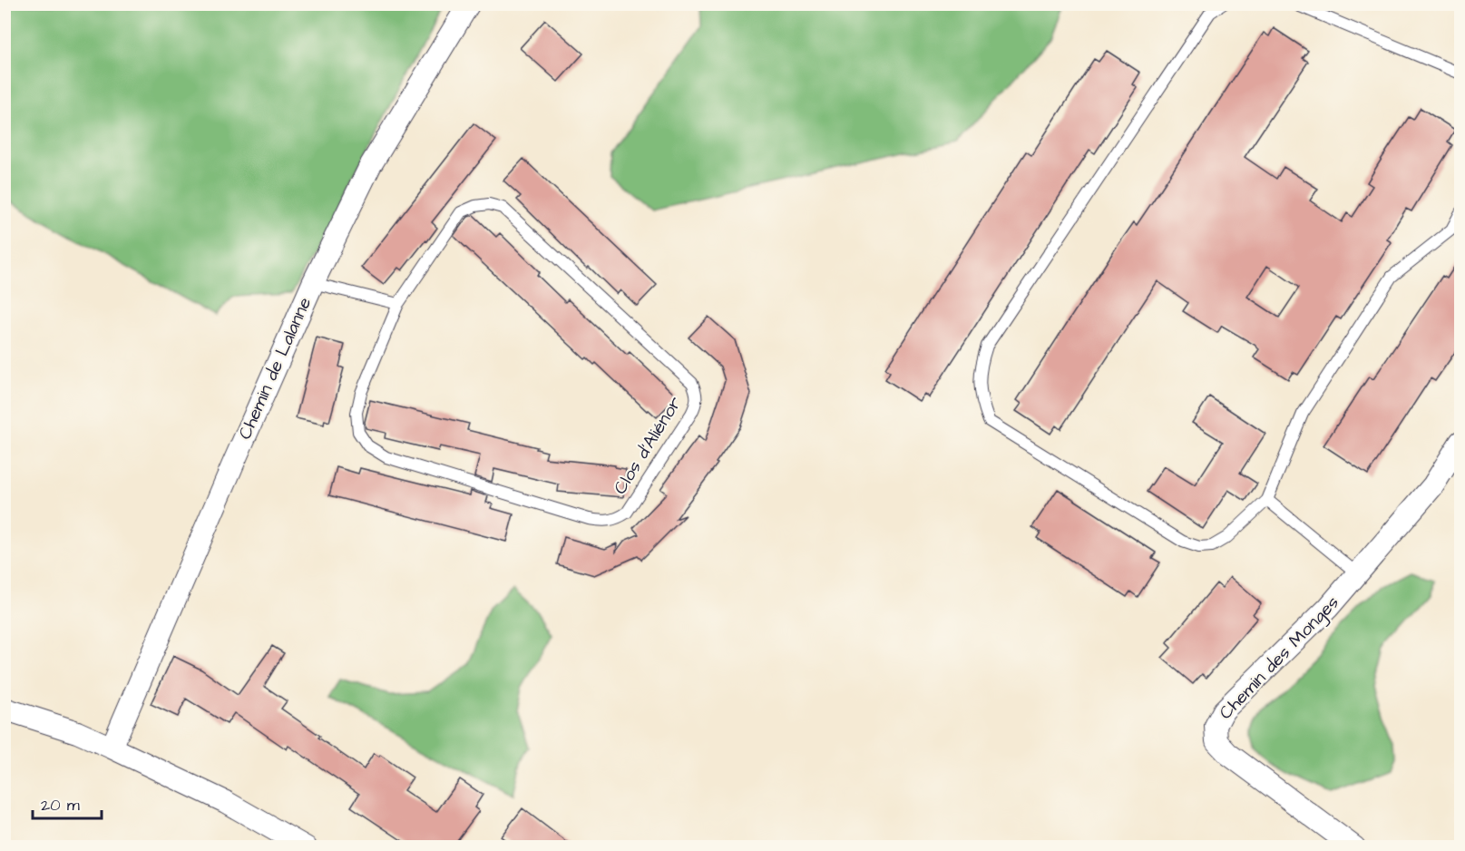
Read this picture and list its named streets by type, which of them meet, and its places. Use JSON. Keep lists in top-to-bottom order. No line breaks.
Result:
{"streets":{"street":["Chemin de Lalanne","Chemin des Monges"],"lane":["Clos d'Aliénor"]},"scale_bar":"20 m"}
